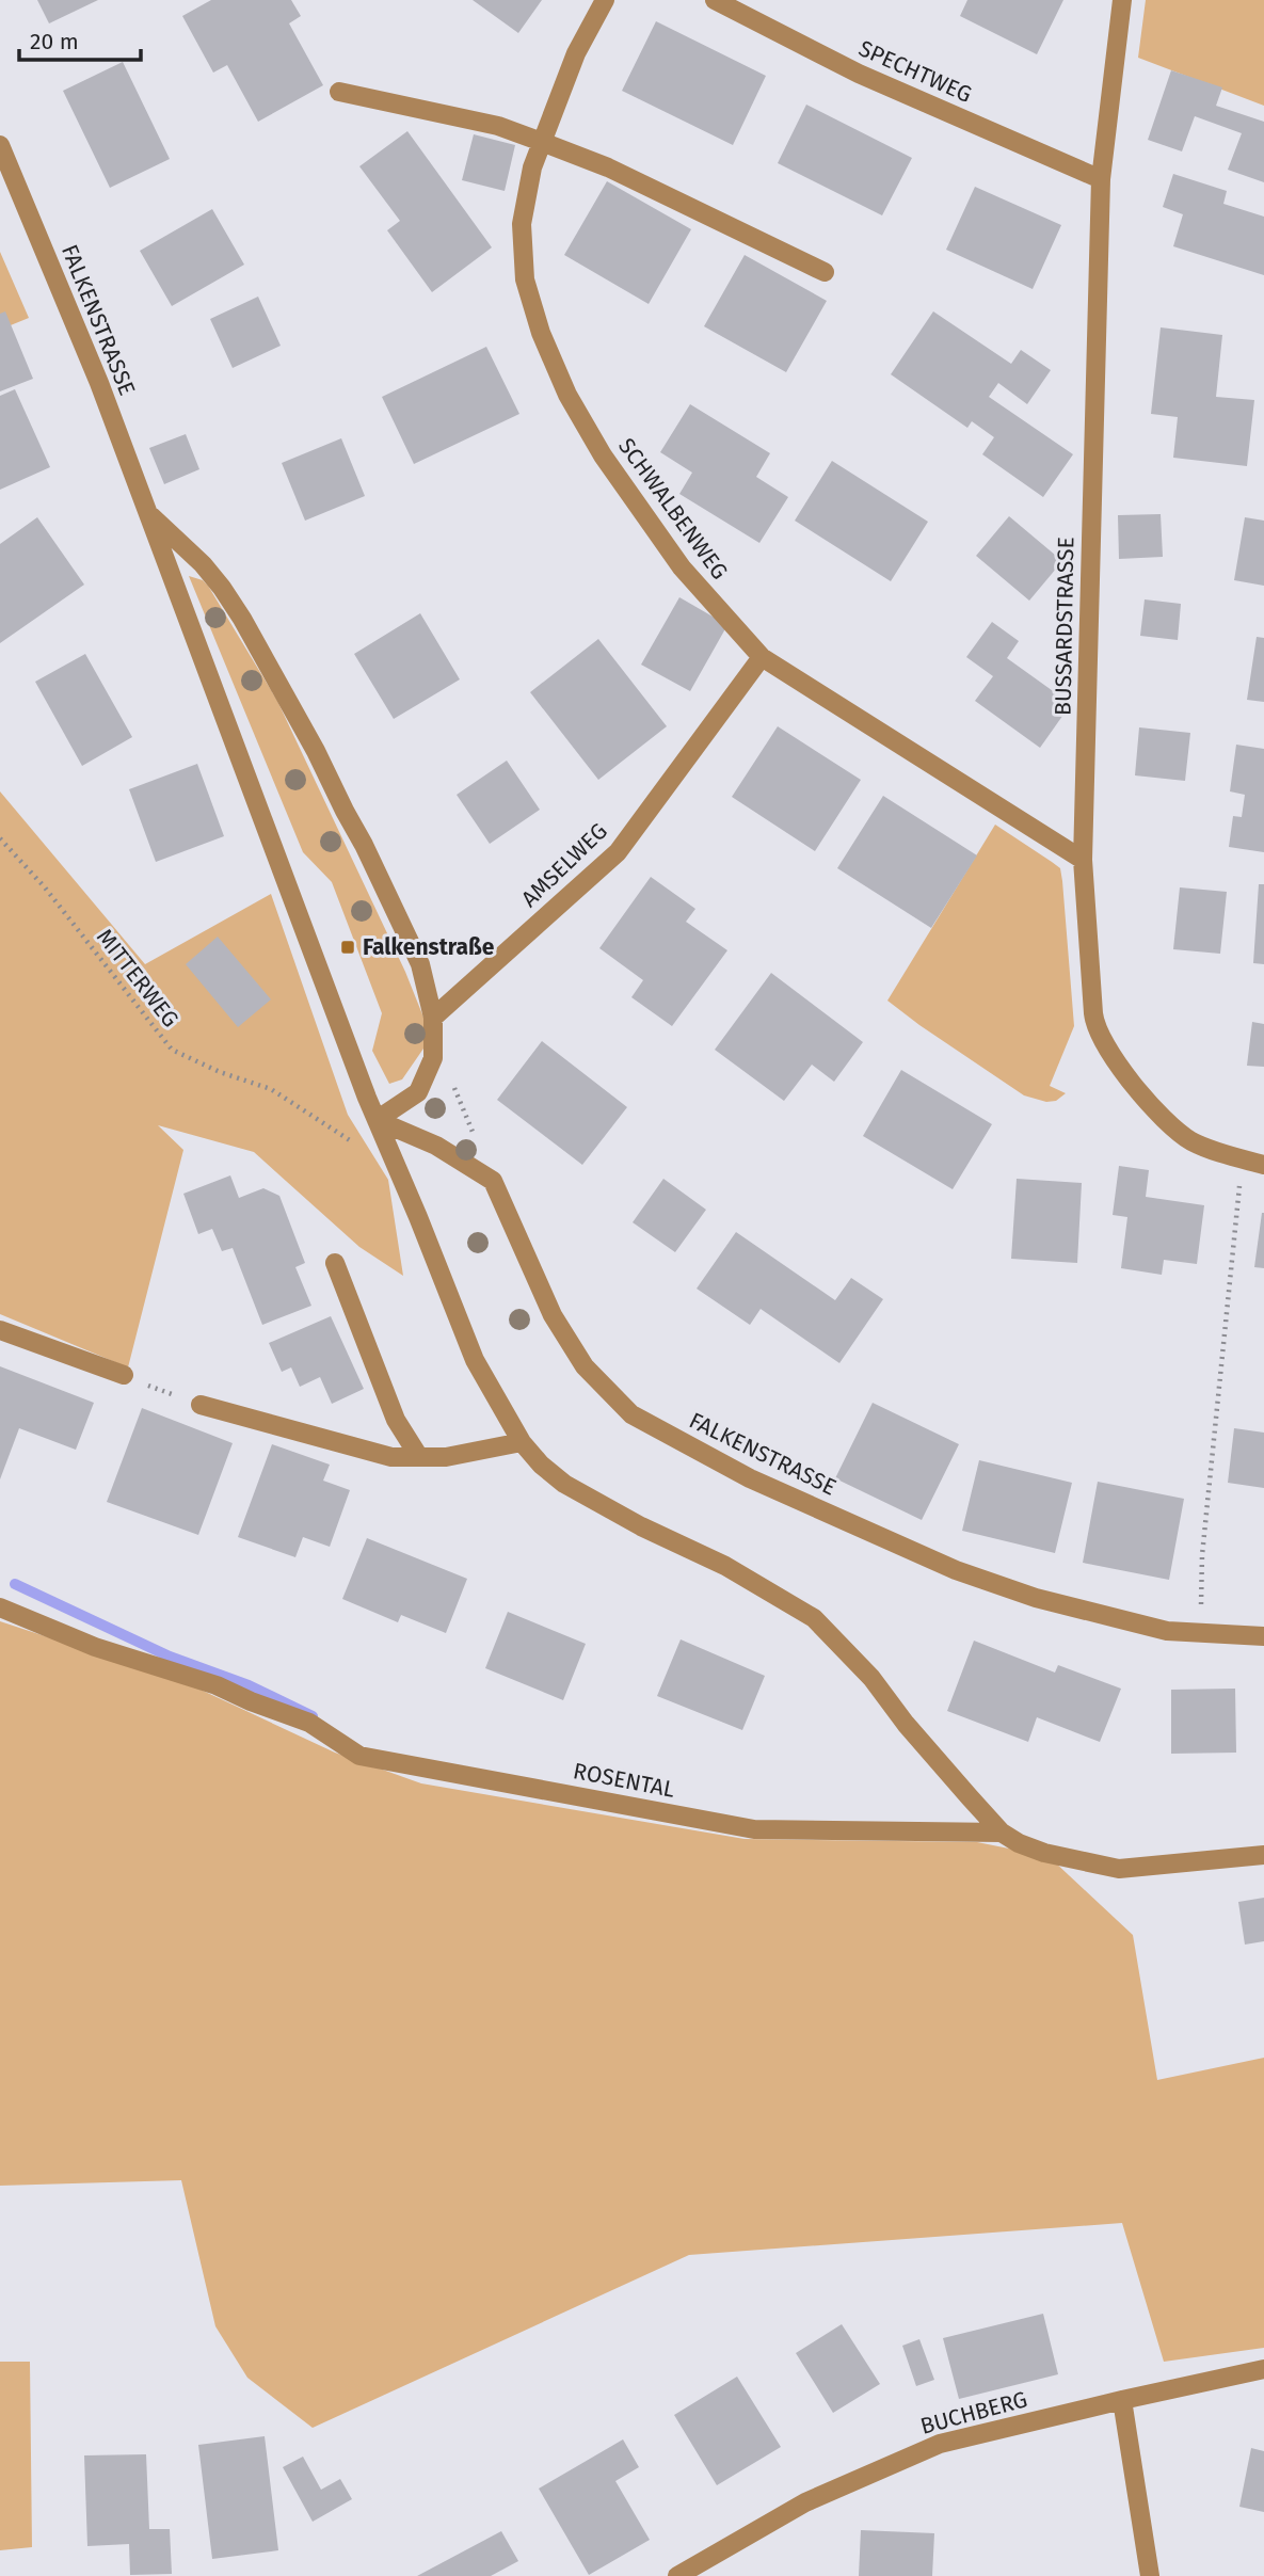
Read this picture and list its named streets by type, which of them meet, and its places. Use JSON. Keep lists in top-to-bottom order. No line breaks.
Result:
{"streets":{"street":["SPECHTWEG","FALKENSTRASSE","SCHWALBENWEG","BUSSARDSTRASSE","AMSELWEG","ROSENTAL","BUCHBERG"],"path":["MITTERWEG"]},"crossings":[["SPECHTWEG","BUSSARDSTRASSE"],["FALKENSTRASSE","AMSELWEG"],["FALKENSTRASSE","MITTERWEG"],["FALKENSTRASSE","ROSENTAL"],["SCHWALBENWEG","BUSSARDSTRASSE"],["SCHWALBENWEG","AMSELWEG"]],"places":{"transit":["Falkenstraße"]},"scale_bar":"20 m"}
